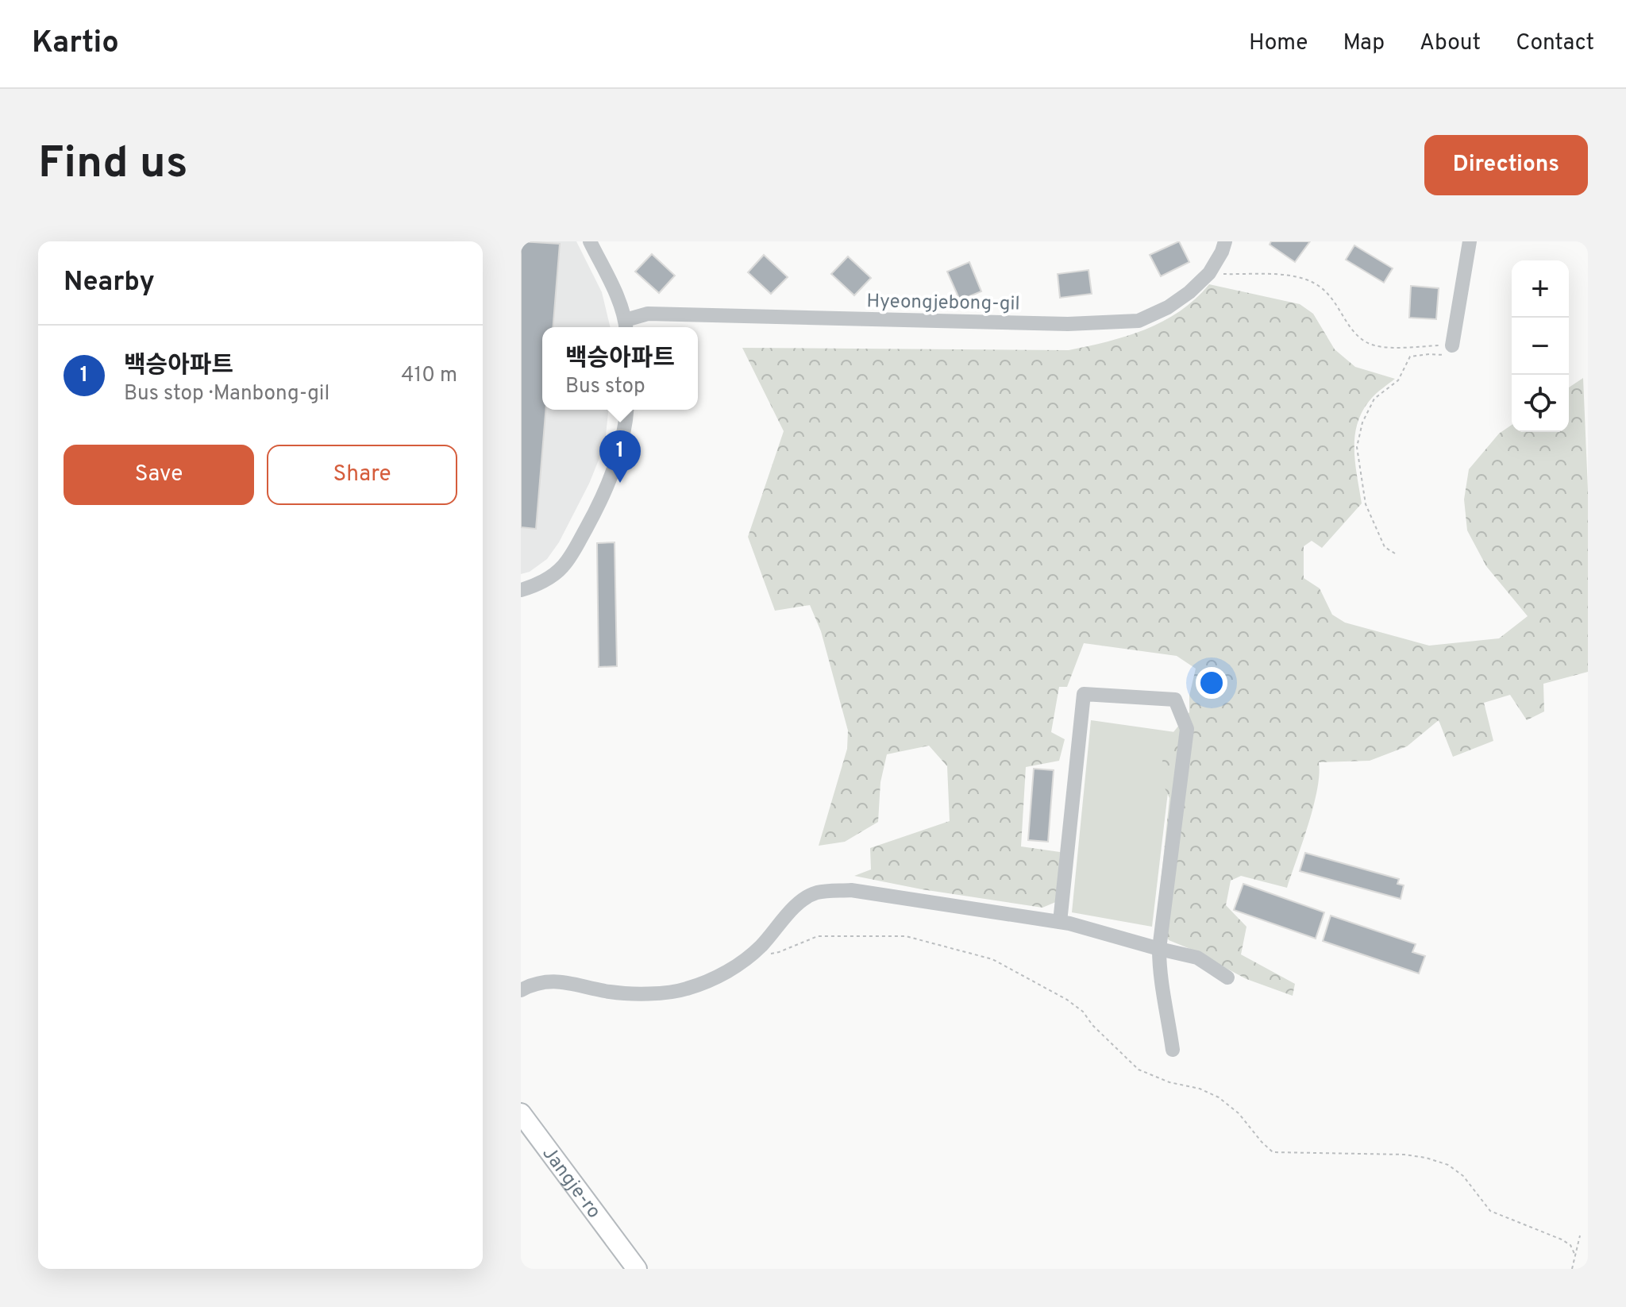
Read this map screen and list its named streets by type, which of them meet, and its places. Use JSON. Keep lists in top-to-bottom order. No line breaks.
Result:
{"streets":{"main road":["Jangje-ro"],"street":["Hyeongjebong-gil"]},"page":{"header":"Kartio","nav":["Home","Map","About","Contact"],"buttons":["Directions",["Save","Share"]],"title":"Find us","heading":"Nearby","map_buttons":["+","−"],"list":[{"mark":"1","name":"백승아파트","note":"Bus stop · Manbong-gil","value":"410 m"}],"popup":["백승아파트","Bus stop"],"pins":"1"}}
